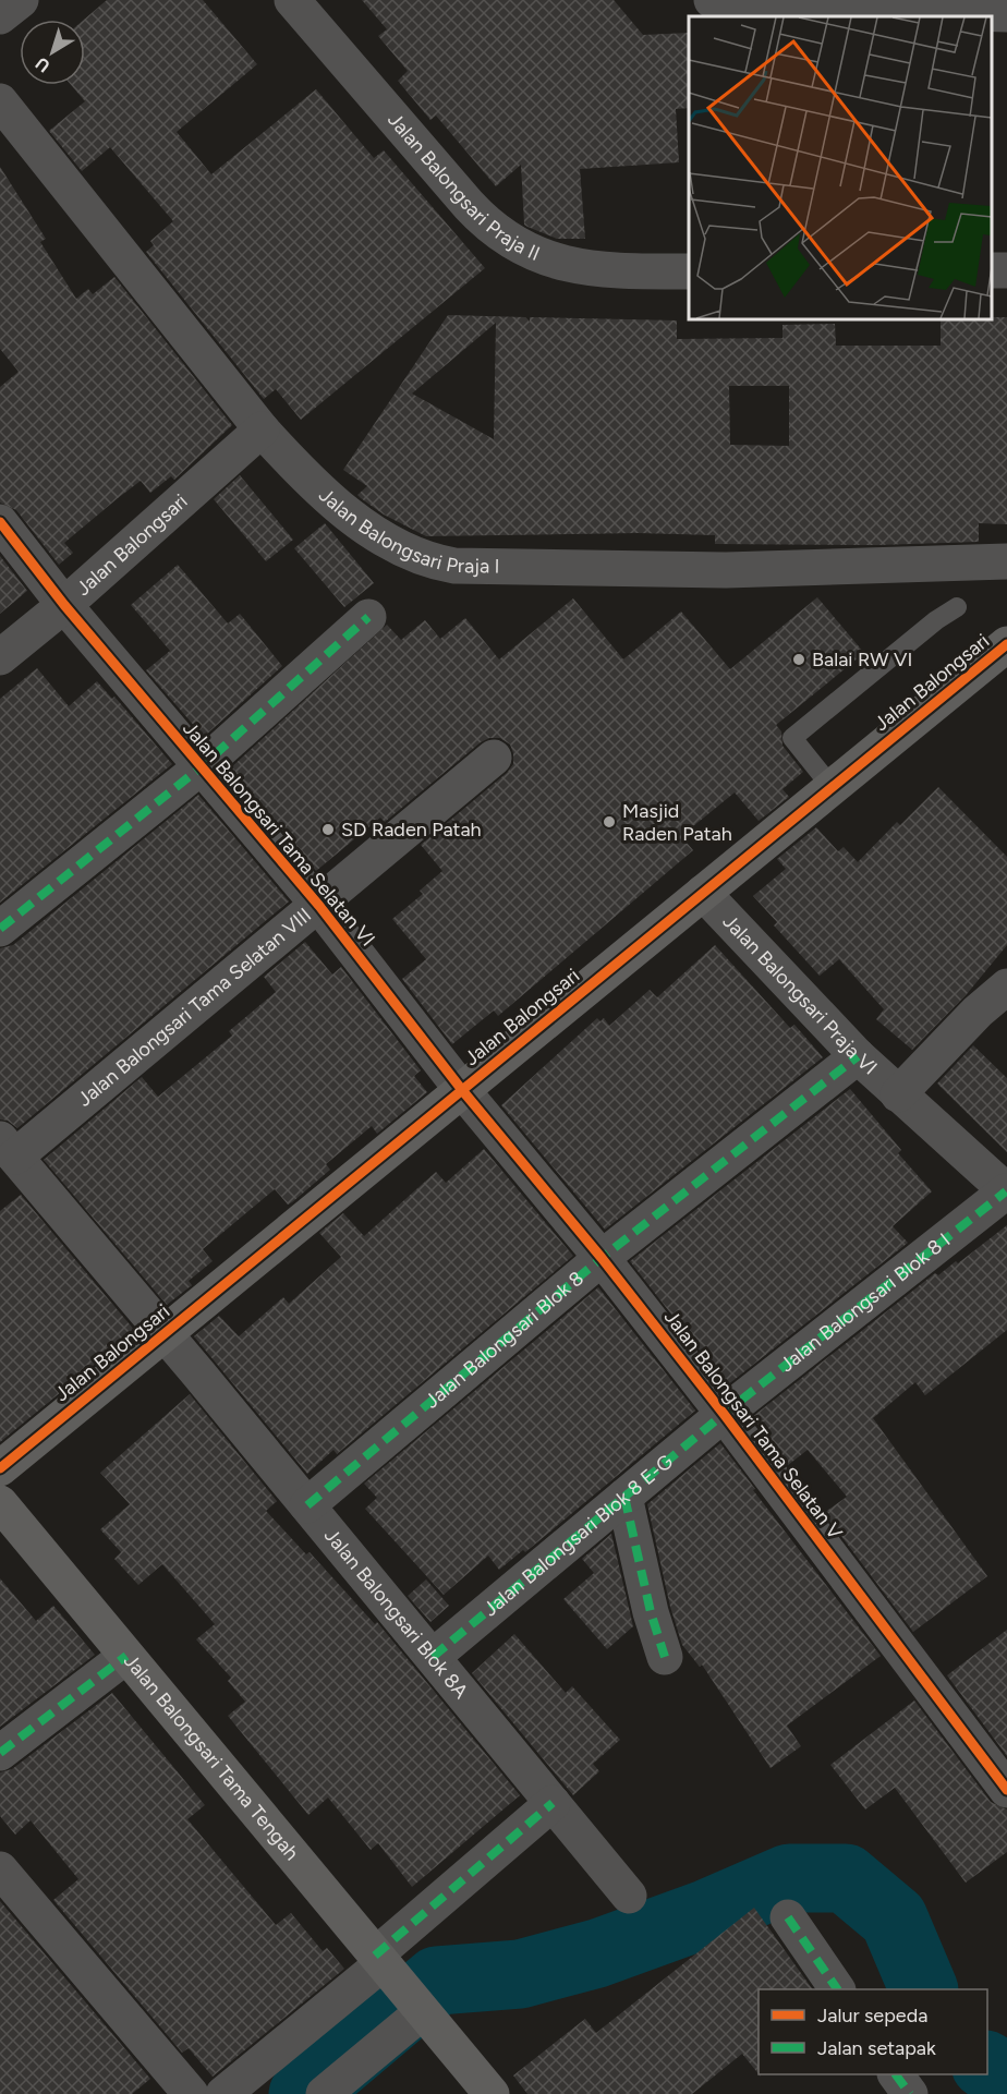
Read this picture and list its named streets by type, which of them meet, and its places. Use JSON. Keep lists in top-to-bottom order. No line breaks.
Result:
{"streets":{"street":["Jalan Balongsari Praja II","Jalan Balongsari Praja I","Jalan Balongsari","Jalan Balongsari Tama Selatan VI","Jalan Balongsari Praja VI","Jalan Balongsari Tama Selatan VIII","Jalan Balongsari Blok 8 I","Jalan Balongsari Blok 8","Jalan Balongsari Tama Selatan V","Jalan Balongsari Blok 8 E-G","Jalan Balongsari Blok 8A","Jalan Balongsari Tama Tengah"]},"crossings":[["Jalan Balongsari Praja I","Jalan Balongsari"],["Jalan Balongsari","Jalan Balongsari Tama Selatan VI"],["Jalan Balongsari","Jalan Balongsari Praja VI"],["Jalan Balongsari","Jalan Balongsari Tama Selatan V"],["Jalan Balongsari","Jalan Balongsari Blok 8A"],["Jalan Balongsari Tama Selatan VI","Jalan Balongsari Tama Selatan VIII"],["Jalan Balongsari Tama Selatan VI","Jalan Balongsari Tama Selatan V"],["Jalan Balongsari Praja VI","Jalan Balongsari Blok 8 I"],["Jalan Balongsari Praja VI","Jalan Balongsari Blok 8"],["Jalan Balongsari Tama Selatan VIII","Jalan Balongsari Blok 8A"],["Jalan Balongsari Blok 8 I","Jalan Balongsari Tama Selatan V"],["Jalan Balongsari Blok 8 I","Jalan Balongsari Blok 8 E-G"],["Jalan Balongsari Blok 8","Jalan Balongsari Tama Selatan V"],["Jalan Balongsari Blok 8","Jalan Balongsari Blok 8A"],["Jalan Balongsari Tama Selatan V","Jalan Balongsari Blok 8 E-G"],["Jalan Balongsari Blok 8 E-G","Jalan Balongsari Blok 8A"]],"places":["Balai RW VI","Masjid Raden Patah","SD Raden Patah"],"legend":["Jalur sepeda","Jalan setapak"],"north":"bottom left"}
